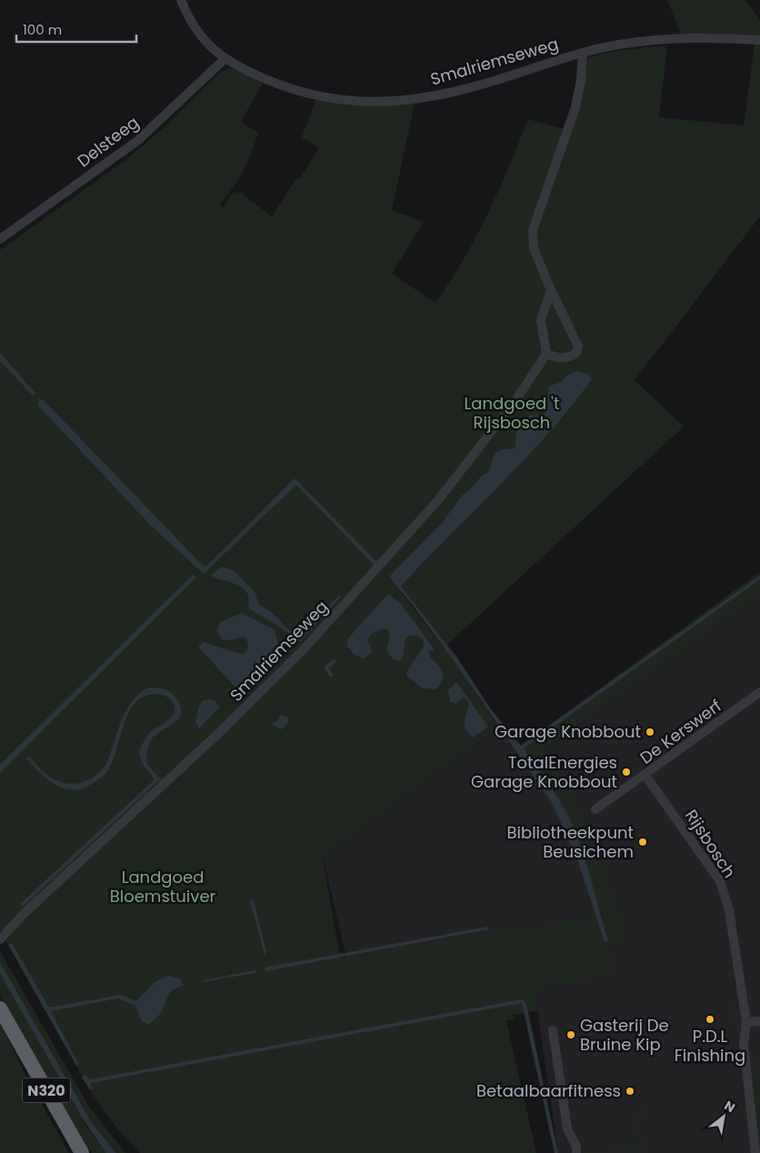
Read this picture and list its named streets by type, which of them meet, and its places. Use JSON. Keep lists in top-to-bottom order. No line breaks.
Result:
{"streets":{"highway":["N320"],"street":["Smalriemseweg","Delsteeg","De Kerswerf","Rijsbosch"]},"crossings":[["Smalriemseweg","Delsteeg"],["De Kerswerf","Rijsbosch"]],"parks":["Landgoed 't Rijsbosch","Landgoed Bloemstuiver"],"places":["Garage Knobbout","TotalEnergies Garage Knobbout","Bibliotheekpunt Beusichem","P.D.L Finishing","Gasterij De Bruine Kip","Betaalbaarfitness"],"scale_bar":"100 m","north":"top right"}
